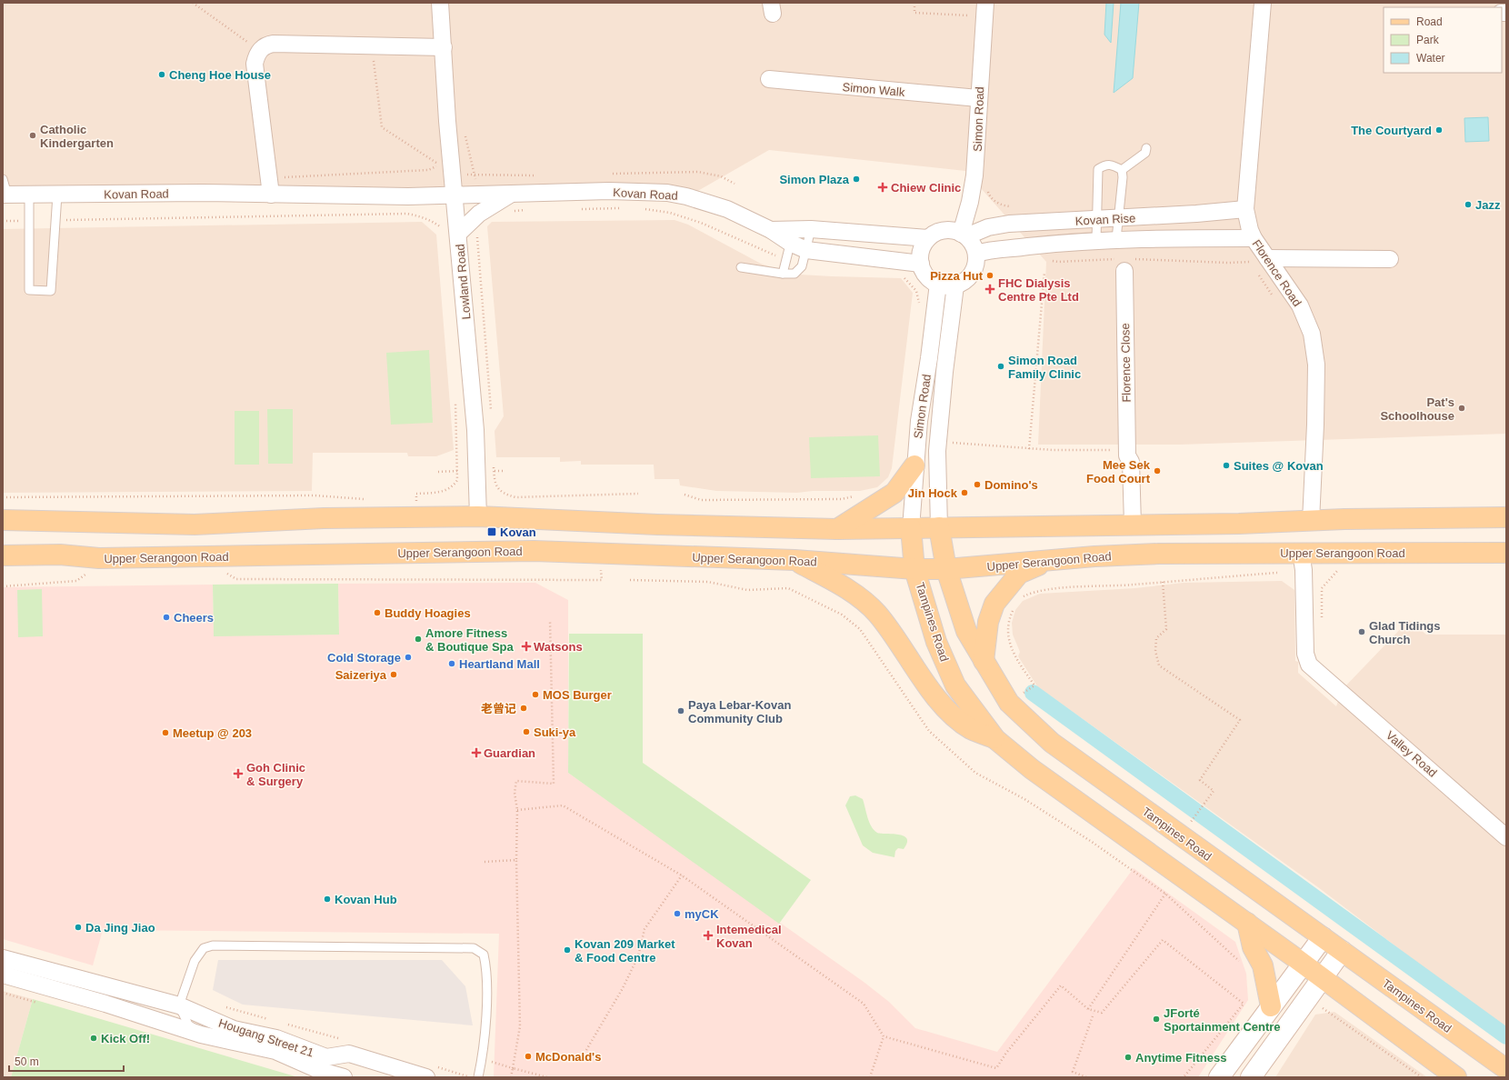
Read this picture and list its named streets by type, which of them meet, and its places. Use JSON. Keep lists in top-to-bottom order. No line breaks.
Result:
{"streets":{"main road":["Upper Serangoon Road","Tampines Road"],"street":["Simon Walk","Simon Road","Kovan Road","Kovan Rise","Florence Road","Lowland Road","Florence Close","Valley Road","Hougang Street 21"]},"crossings":[["Simon Walk","Simon Road"],["Simon Road","Kovan Road"],["Simon Road","Kovan Rise"],["Simon Road","Tampines Road"],["Kovan Road","Kovan Rise"],["Kovan Road","Lowland Road"],["Kovan Rise","Florence Road"],["Upper Serangoon Road","Tampines Road"],["Upper Serangoon Road","Valley Road"]],"places":{"other":["Cheng Hoe House","The Courtyard","Catholic Kindergarten","Simon Plaza","Jazz","Pizza Hut","Simon Road Family Clinic","Pat's Schoolhouse","Suites @ Kovan","Mee Sek Food Court","Domino's","Jin Hock","Buddy Hoagies","Cheers","Glad Tidings Church","Amore Fitness & Boutique Spa","Cold Storage","Heartland Mall","Saizeriya","MOS Burger","老曾记","Paya Lebar-Kovan Community Club","Suki-ya","Meetup @ 203","Kovan Hub","myCK","Da Jing Jiao","Kovan 209 Market & Food Centre","JForté Sportainment Centre","Kick Off!","McDonald's","Anytime Fitness"],"health":["Chiew Clinic","FHC Dialysis Centre Pte Ltd","Watsons","Guardian","Goh Clinic & Surgery","Intemedical Kovan"],"transit":["Kovan"]},"legend":["Road","Park","Water"],"scale_bar":"50 m"}
